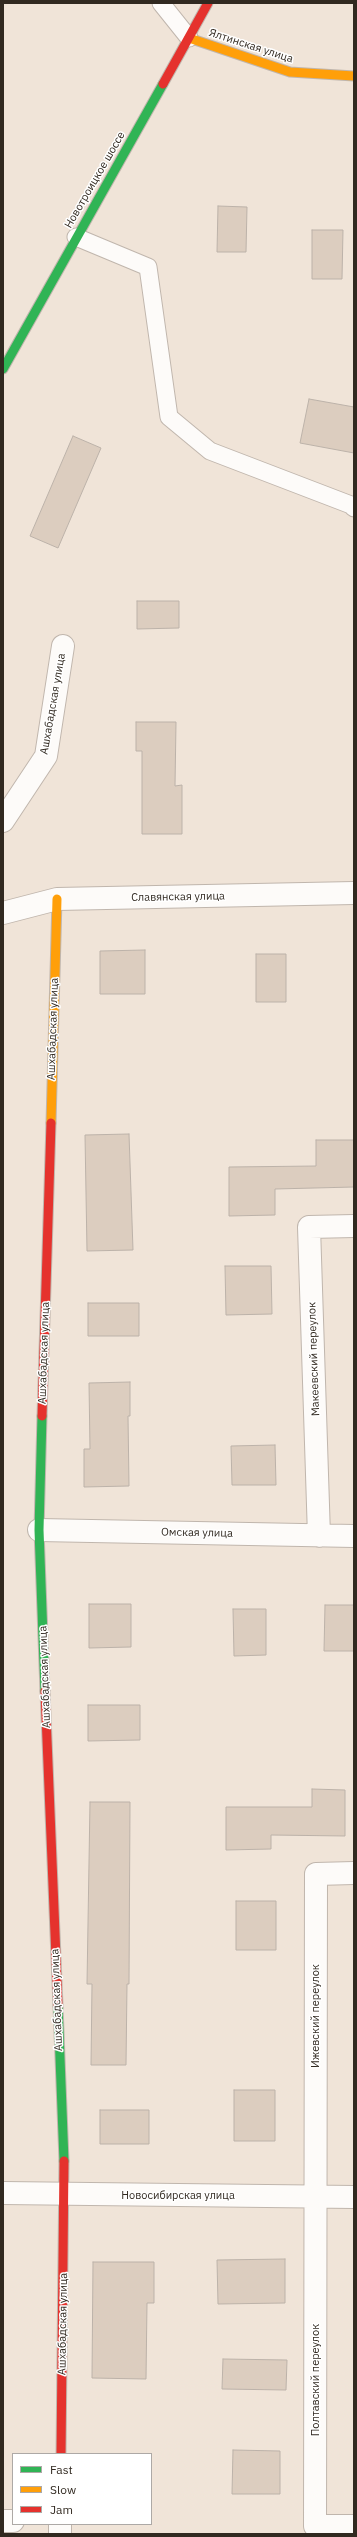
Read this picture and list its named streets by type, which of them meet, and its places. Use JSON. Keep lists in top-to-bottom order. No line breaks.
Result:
{"streets":{"street":["Ялтинская улица","Новотроицкое шоссе","Ашхабадская улица","Славянская улица","Макеевский переулок","Омская улица","Ижевский переулок","Новосибирская улица","Полтавский переулок"]},"crossings":[["Ялтинская улица","Новотроицкое шоссе"],["Ашхабадская улица","Славянская улица"],["Ашхабадская улица","Омская улица"],["Ашхабадская улица","Новосибирская улица"],["Макеевский переулок","Омская улица"],["Ижевский переулок","Новосибирская улица"],["Ижевский переулок","Полтавский переулок"],["Новосибирская улица","Полтавский переулок"]],"legend":["Fast","Slow","Jam"]}
